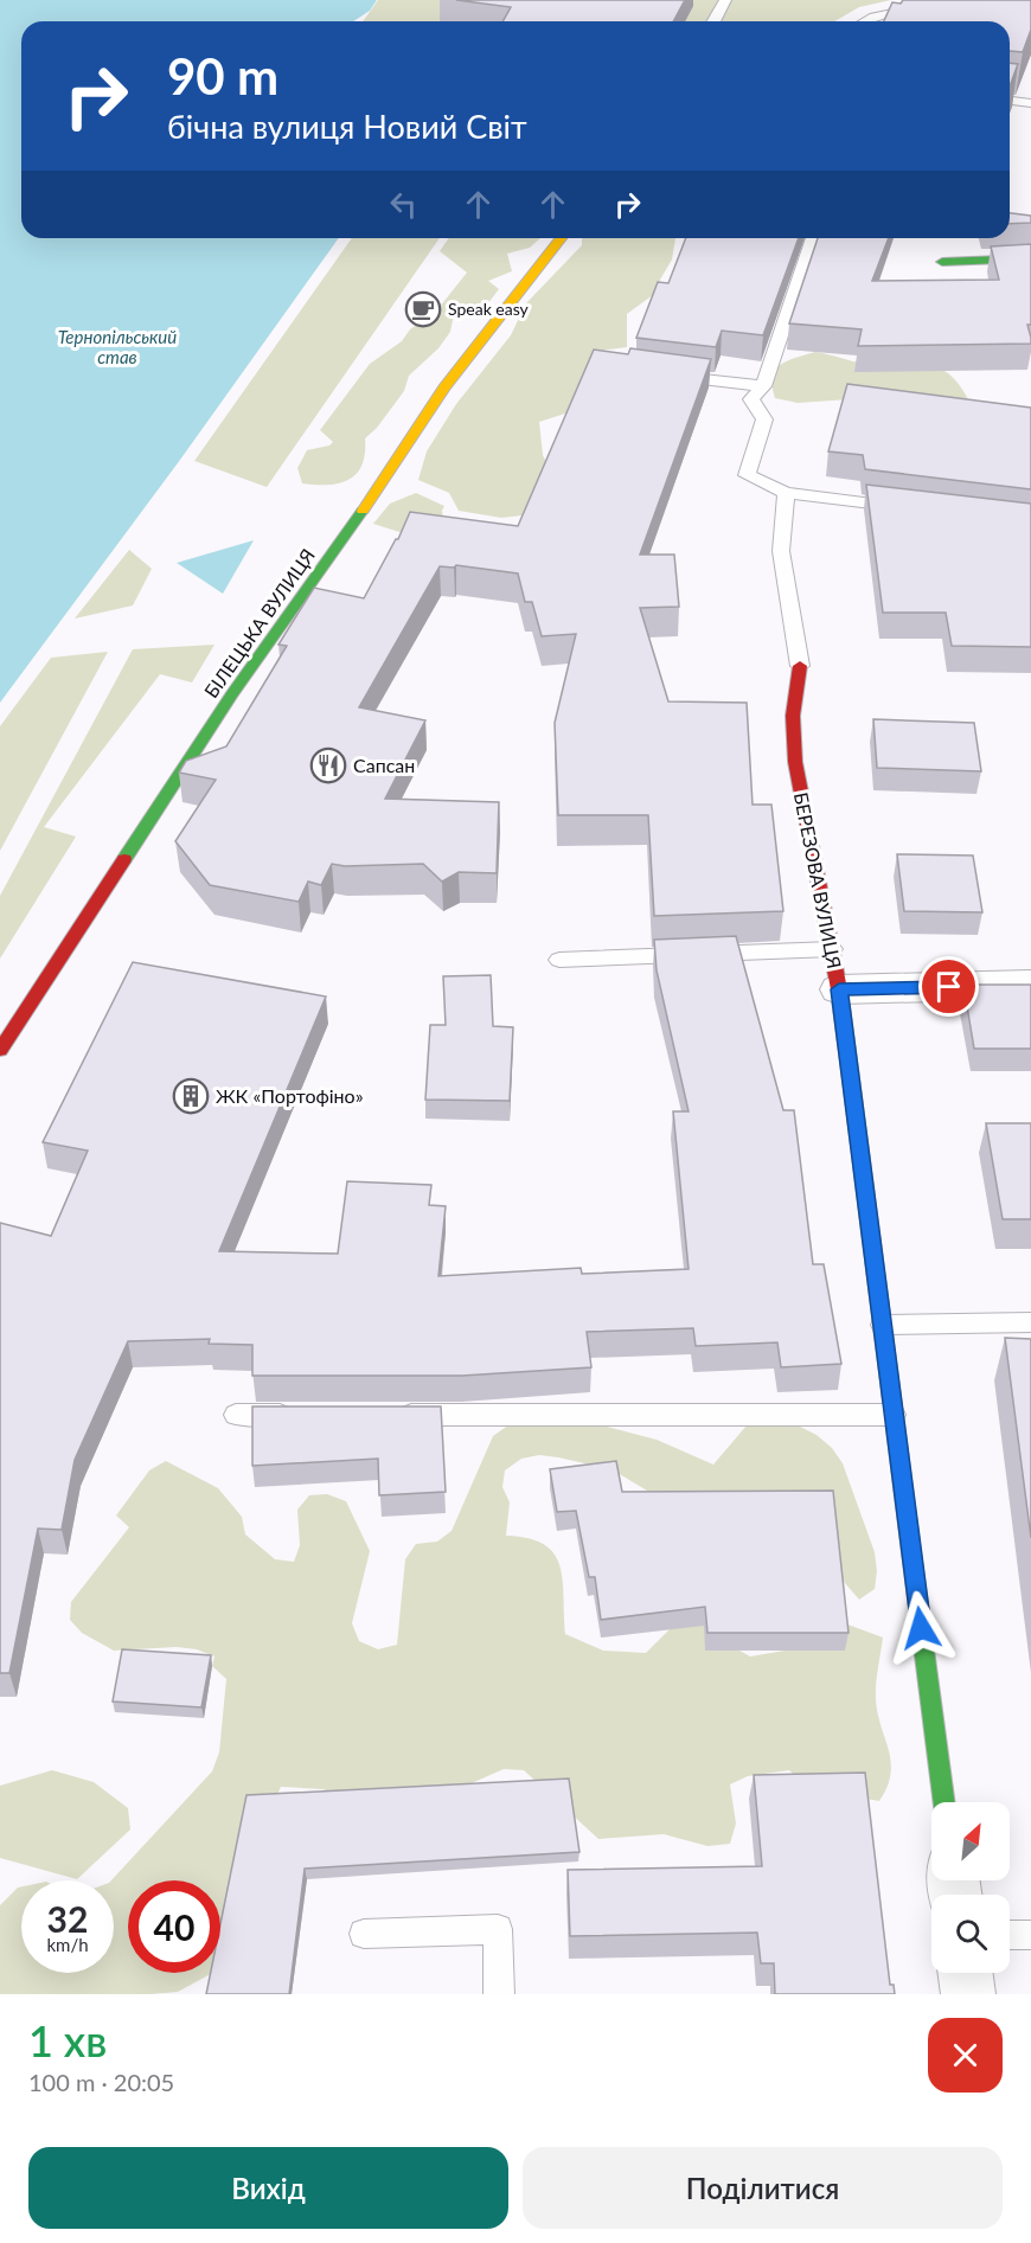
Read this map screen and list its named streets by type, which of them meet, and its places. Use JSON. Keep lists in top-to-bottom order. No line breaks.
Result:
{"streets":{"street":["БІЛЕЦЬКА ВУЛИЦЯ","БЕРЕЗОВА ВУЛИЦЯ"]},"water":["Тернопільський став"],"places":{"cafe":["Speak easy"],"restaurant":["Сапсан"],"building":["ЖК «Портофіно»"]},"north":"top right","page":{"turn":["90 m","бічна вулиця Новий Світ"],"speed":"32 km/h","limit":"40","heading":["1 хв","100 m · 20:05"],"buttons":["Вихід","Поділитися"]}}
